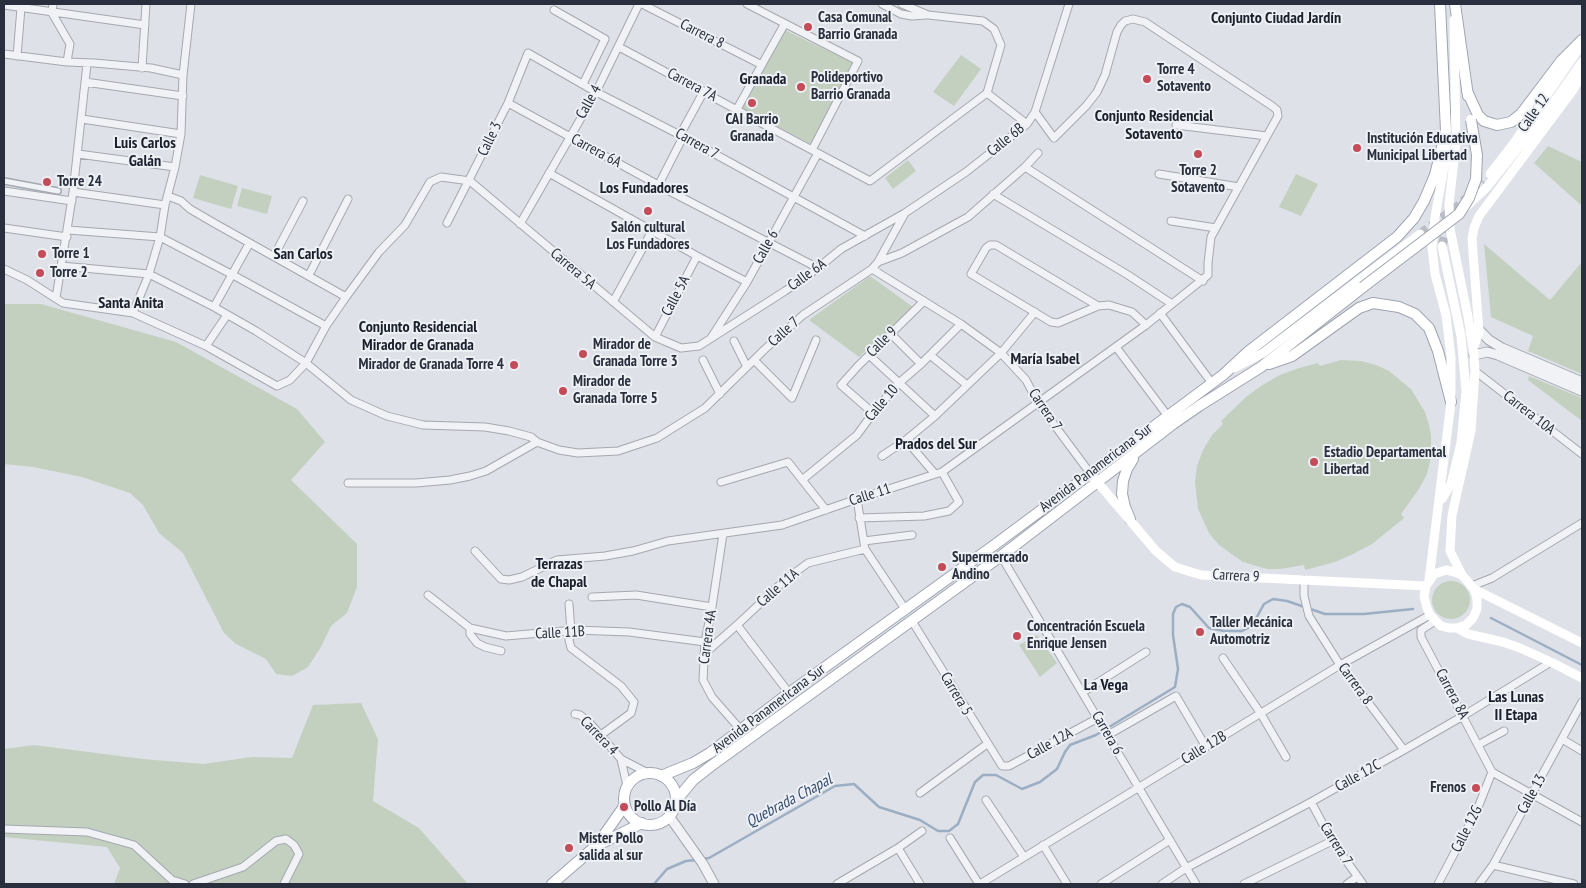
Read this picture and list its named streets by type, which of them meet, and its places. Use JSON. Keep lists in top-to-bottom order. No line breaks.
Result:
{"streets":{"main road":["Calle 12","Avenida Panamericana Sur","Carrera 9"],"street":["Carrera 8","Carrera 7A","Calle 4","Calle 3","Calle 6B","Carrera 7","Carrera 6A","Calle 6","Carrera 5A","Calle 6A","Calle 5A","Calle 7","Calle 9","Calle 10","Carrera 10A","Calle 11","Calle 11A","Calle 11B","Carrera 4A","Carrera 5","Carrera 8A","Carrera 6","Carrera 4","Calle 12A","Calle 12B","Calle 12C","Calle 13","Calle 12G"]},"crossings":[["Carrera 8","Calle 4"],["Carrera 8","Carrera 9"],["Carrera 8","Calle 12B"],["Carrera 8","Calle 12C"],["Carrera 7A","Calle 4"],["Carrera 7A","Calle 6"],["Calle 4","Carrera 7"],["Calle 4","Carrera 6A"],["Calle 4","Carrera 5A"],["Calle 3","Carrera 7"],["Calle 3","Carrera 6A"],["Calle 3","Carrera 5A"],["Calle 6B","Calle 6A"],["Calle 6B","Calle 7"],["Carrera 7","Calle 6"],["Carrera 7","Calle 6A"],["Carrera 7","Calle 7"],["Carrera 7","Calle 9"],["Carrera 7","Calle 10"],["Carrera 7","Avenida Panamericana Sur"],["Carrera 7","Calle 11"],["Carrera 7","Carrera 9"],["Carrera 7","Calle 12C"],["Carrera 6A","Calle 6"],["Carrera 6A","Calle 6A"],["Calle 6","Carrera 5A"],["Calle 6","Calle 6A"],["Carrera 5A","Calle 6A"],["Carrera 5A","Calle 5A"],["Calle 6A","Calle 7"],["Calle 9","Calle 10"],["Avenida Panamericana Sur","Carrera 9"],["Avenida Panamericana Sur","Carrera 4A"],["Avenida Panamericana Sur","Carrera 5"],["Avenida Panamericana Sur","Carrera 6"],["Avenida Panamericana Sur","Carrera 4"],["Calle 11","Carrera 4A"],["Carrera 9","Carrera 8A"],["Carrera 9","Calle 12B"],["Calle 11A","Carrera 4A"],["Calle 11B","Carrera 4A"],["Carrera 5","Calle 12A"],["Carrera 8A","Calle 12B"],["Carrera 8A","Calle 12C"],["Carrera 8A","Calle 12G"],["Carrera 6","Calle 12A"],["Carrera 6","Calle 12B"],["Carrera 6","Calle 12C"]],"districts":["Conjunto Ciudad Jardín","Granada","Conjunto Residencial Sotavento","Luis Carlos Galán","Los Fundadores","San Carlos","Santa Anita","Conjunto Residencial Mirador de Granada","María Isabel","Prados del Sur","Terrazas de Chapal","La Vega","Las Lunas II Etapa"],"water":["Quebrada Chapal"],"places":["Casa Comunal Barrio Granada","Torre 4 Sotavento","Polideportivo Barrio Granada","CAI Barrio Granada","Institución Educativa Municipal Libertad","Torre 2 Sotavento","Torre 24","Salón cultural Los Fundadores","Torre 1","Torre 2","Mirador de Granada Torre 3","Mirador de Granada Torre 4","Mirador de Granada Torre 5","Estadio Departamental Libertad","Supermercado Andino","Taller Mecánica Automotriz","Concentración Escuela Enrique Jensen","Frenos","Pollo Al Día","Mister Pollo salida al sur"]}
